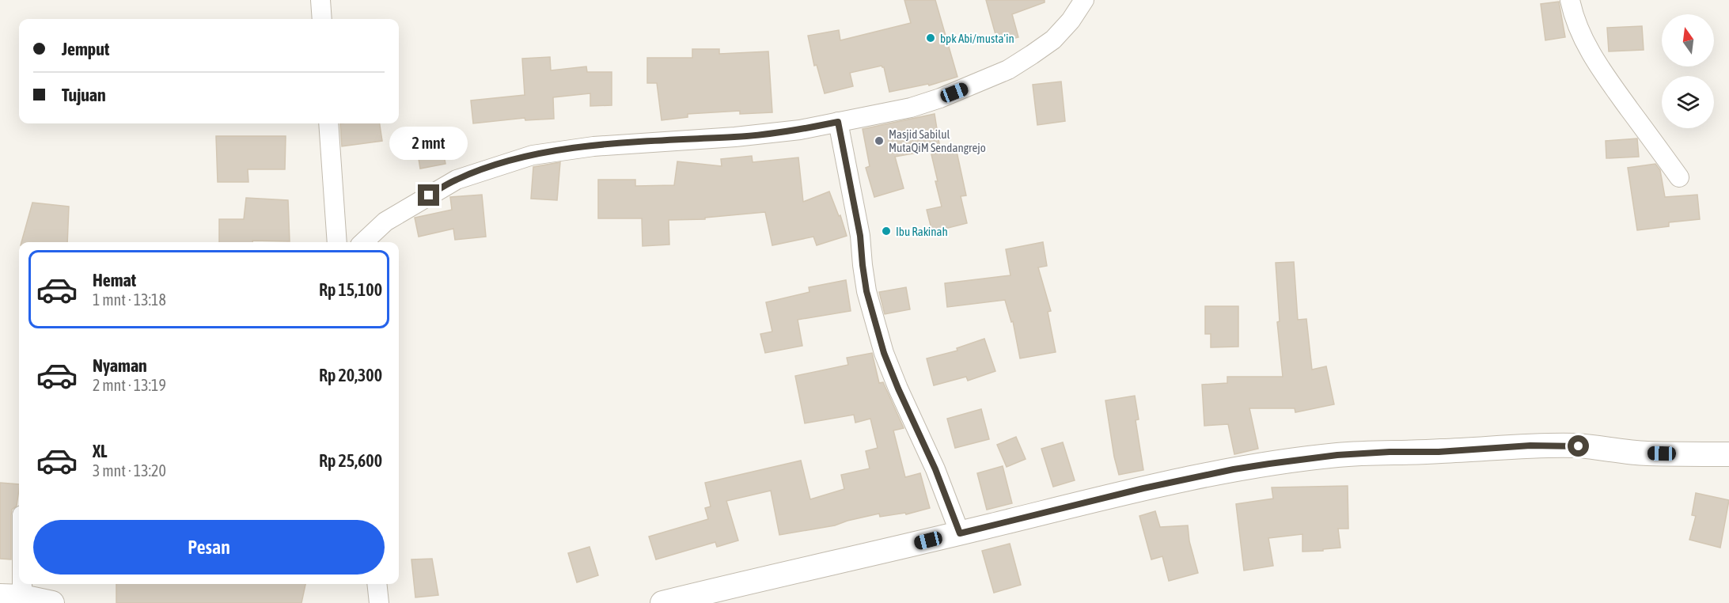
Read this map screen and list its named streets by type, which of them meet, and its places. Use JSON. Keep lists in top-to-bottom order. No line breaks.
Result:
{"places":["bpk Abi/musta'in","Masjid Sabilul MutaQiM Sendangrejo","Ibu Rakinah"],"north":"top","page":{"banner":["Jemput","Tujuan"],"bubble":"2 mnt","list":[{"name":"Hemat","note":"1 mnt · 13:18","value":"Rp 15,100"},{"name":"Nyaman","note":"2 mnt · 13:19","value":"Rp 20,300"},{"name":"XL","note":"3 mnt · 13:20","value":"Rp 25,600"}],"buttons":"Pesan"}}
